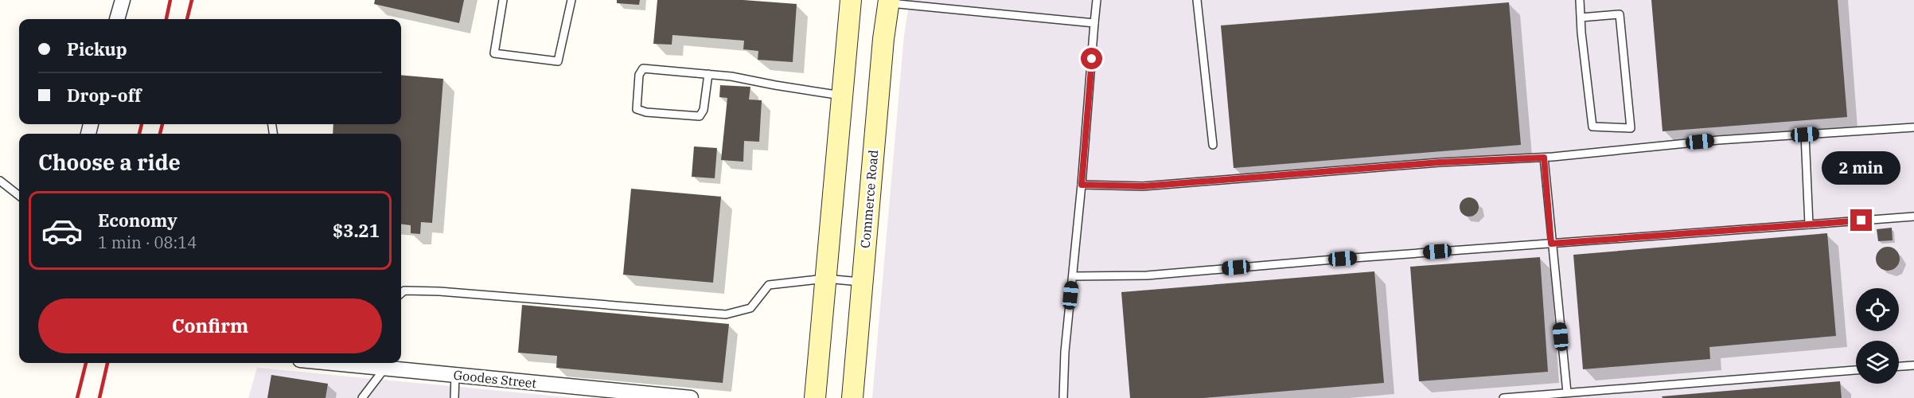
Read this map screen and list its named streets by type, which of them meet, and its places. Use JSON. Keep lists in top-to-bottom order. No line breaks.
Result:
{"streets":{"main road":["Commerce Road"],"street":["Goodes Street"]},"page":{"banner":["Pickup","Drop-off"],"heading":"Choose a ride","bubble":"2 min","list":[{"name":"Economy","note":"1 min · 08:14","value":"$3.21"}],"buttons":"Confirm"}}
